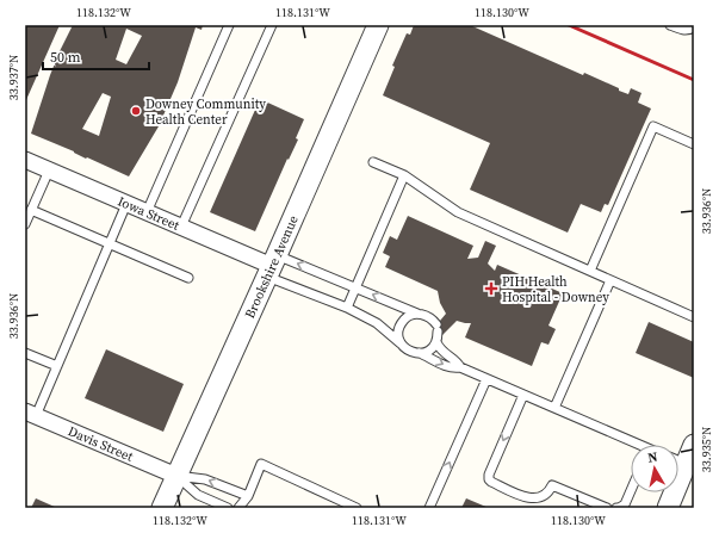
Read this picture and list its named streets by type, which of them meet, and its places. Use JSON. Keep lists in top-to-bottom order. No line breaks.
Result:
{"streets":{"street":["Iowa Street","Brookshire Avenue","Davis Street"]},"crossings":[["Iowa Street","Brookshire Avenue"],["Brookshire Avenue","Davis Street"]],"places":{"other":["Downey Community Health Center"],"health":["PIH Health Hospital - Downey"]},"scale_bar":"50 m","north":"top","coordinates":["118.132°W","118.131°W","118.130°W","33.937°N","33.936°N","33.935°N"]}
